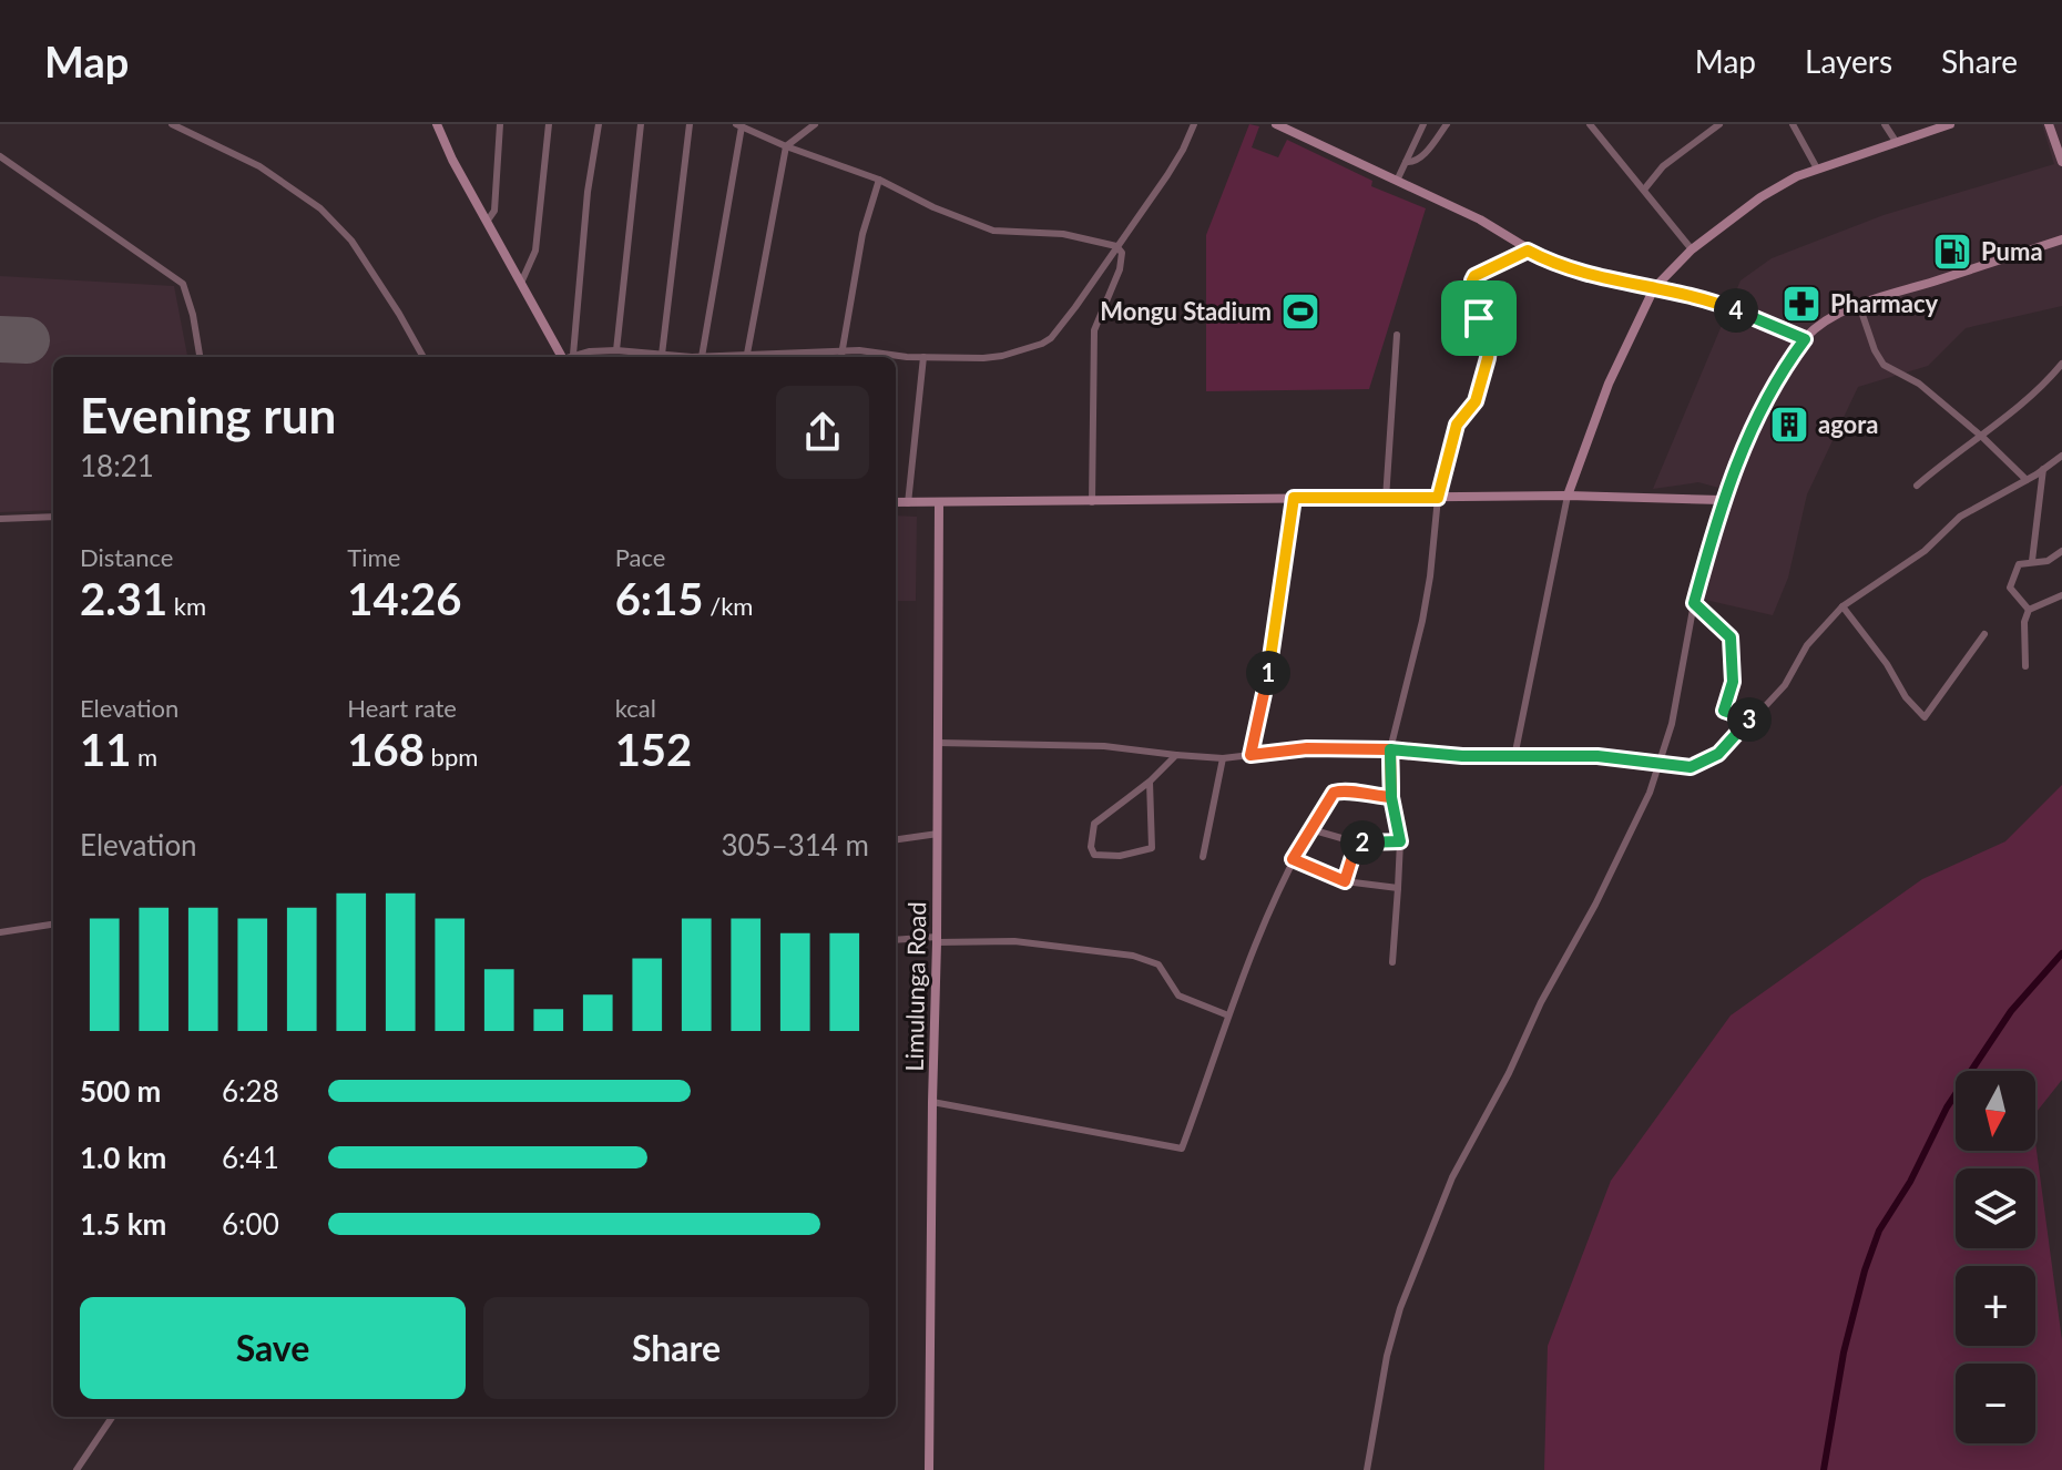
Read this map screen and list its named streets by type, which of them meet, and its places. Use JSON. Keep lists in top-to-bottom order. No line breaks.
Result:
{"streets":{"main road":["Limulunga Road"]},"places":{"fuel station":["Puma"],"pharmacy":["Pharmacy"],"sports":["Mongu Stadium"],"building":["agora"]},"north":"bottom","page":{"header":"Map","nav":["Map","Layers","Share"],"pins":["4","1","3","2"],"heading":["Evening run","18:21"],"stats":[["Distance","2.31 km"],["Time","14:26"],["Pace","6:15 /km"],["Elevation","11 m"],["Heart rate","168 bpm"],["kcal","152"]],"chart":["Elevation","305–314 m"],"list":[{"name":"500 m","note":"6:28"},{"name":"1.0 km","note":"6:41"},{"name":"1.5 km","note":"6:00"}],"map_buttons":["+","−"],"buttons":["Save","Share"]}}
